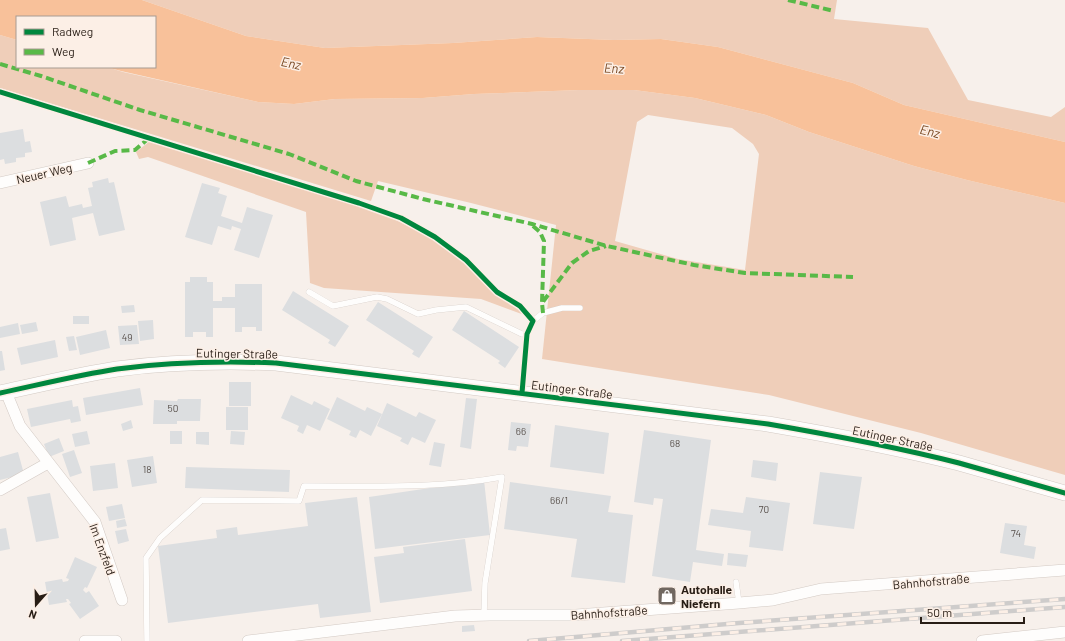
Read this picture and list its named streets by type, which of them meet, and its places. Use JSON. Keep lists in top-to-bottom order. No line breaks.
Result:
{"streets":{"street":["Neuer Weg","Eutinger Straße","Im Enzfeld","Bahnhofstraße"]},"crossings":[["Eutinger Straße","Im Enzfeld"]],"water":["Enz"],"places":{"shop":["Autohalle Niefern"]},"house_numbers":["49","50","66","68","18","66/1","70","74"],"legend":["Radweg","Weg"],"scale_bar":"50 m","north":"bottom"}
